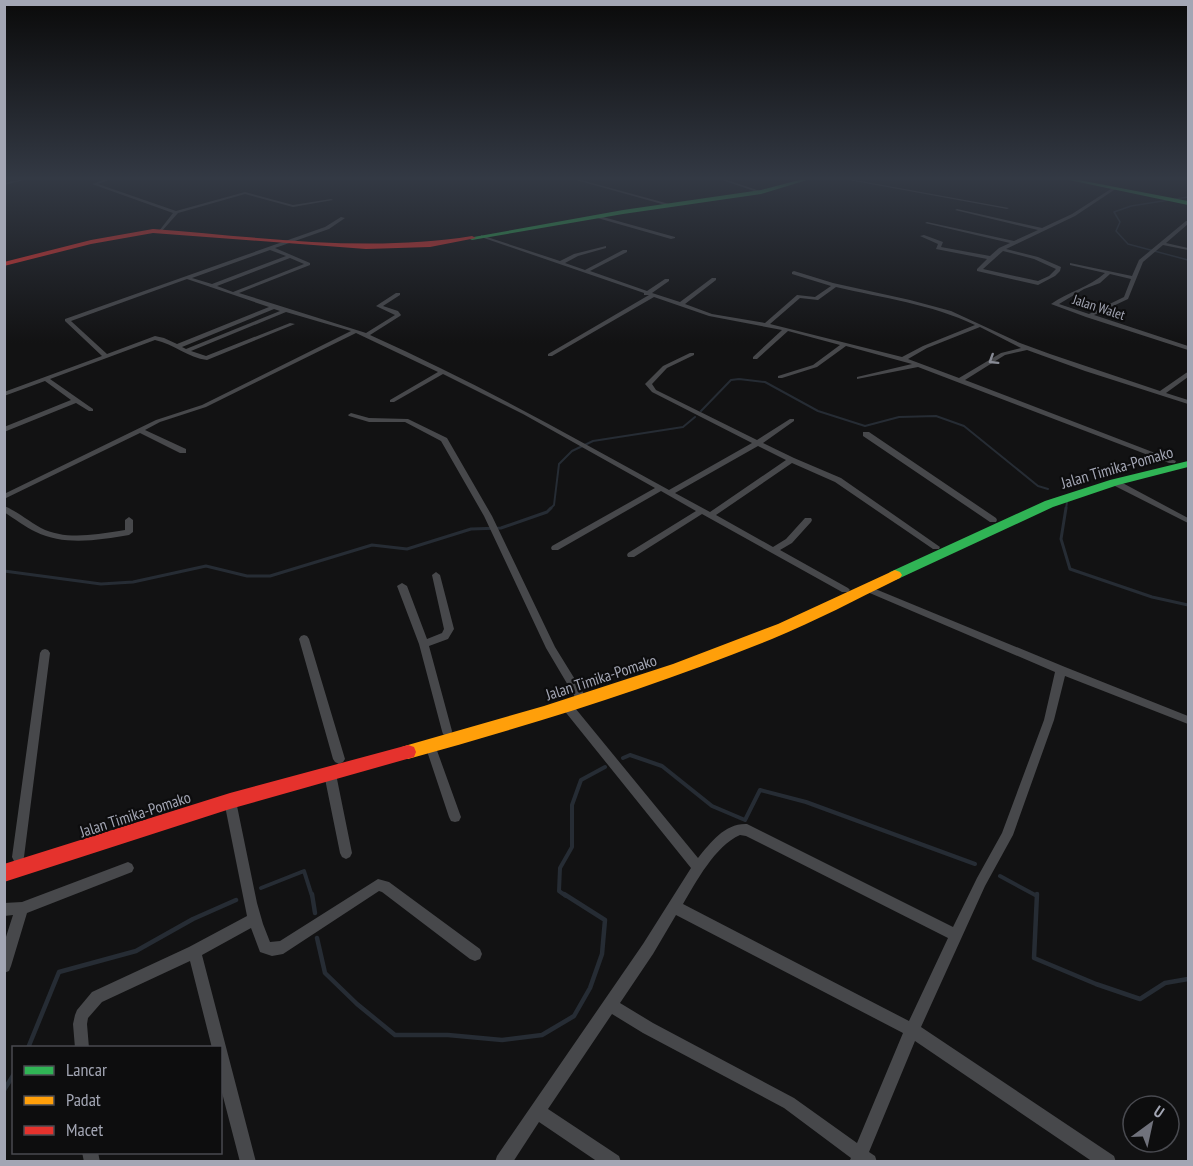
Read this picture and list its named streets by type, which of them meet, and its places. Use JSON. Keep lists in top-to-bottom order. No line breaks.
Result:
{"streets":{"main road":["Jalan Timika-Pomako"],"street":["Jalan Walet"]},"legend":["Lancar","Padat","Macet"],"north":"top right"}
